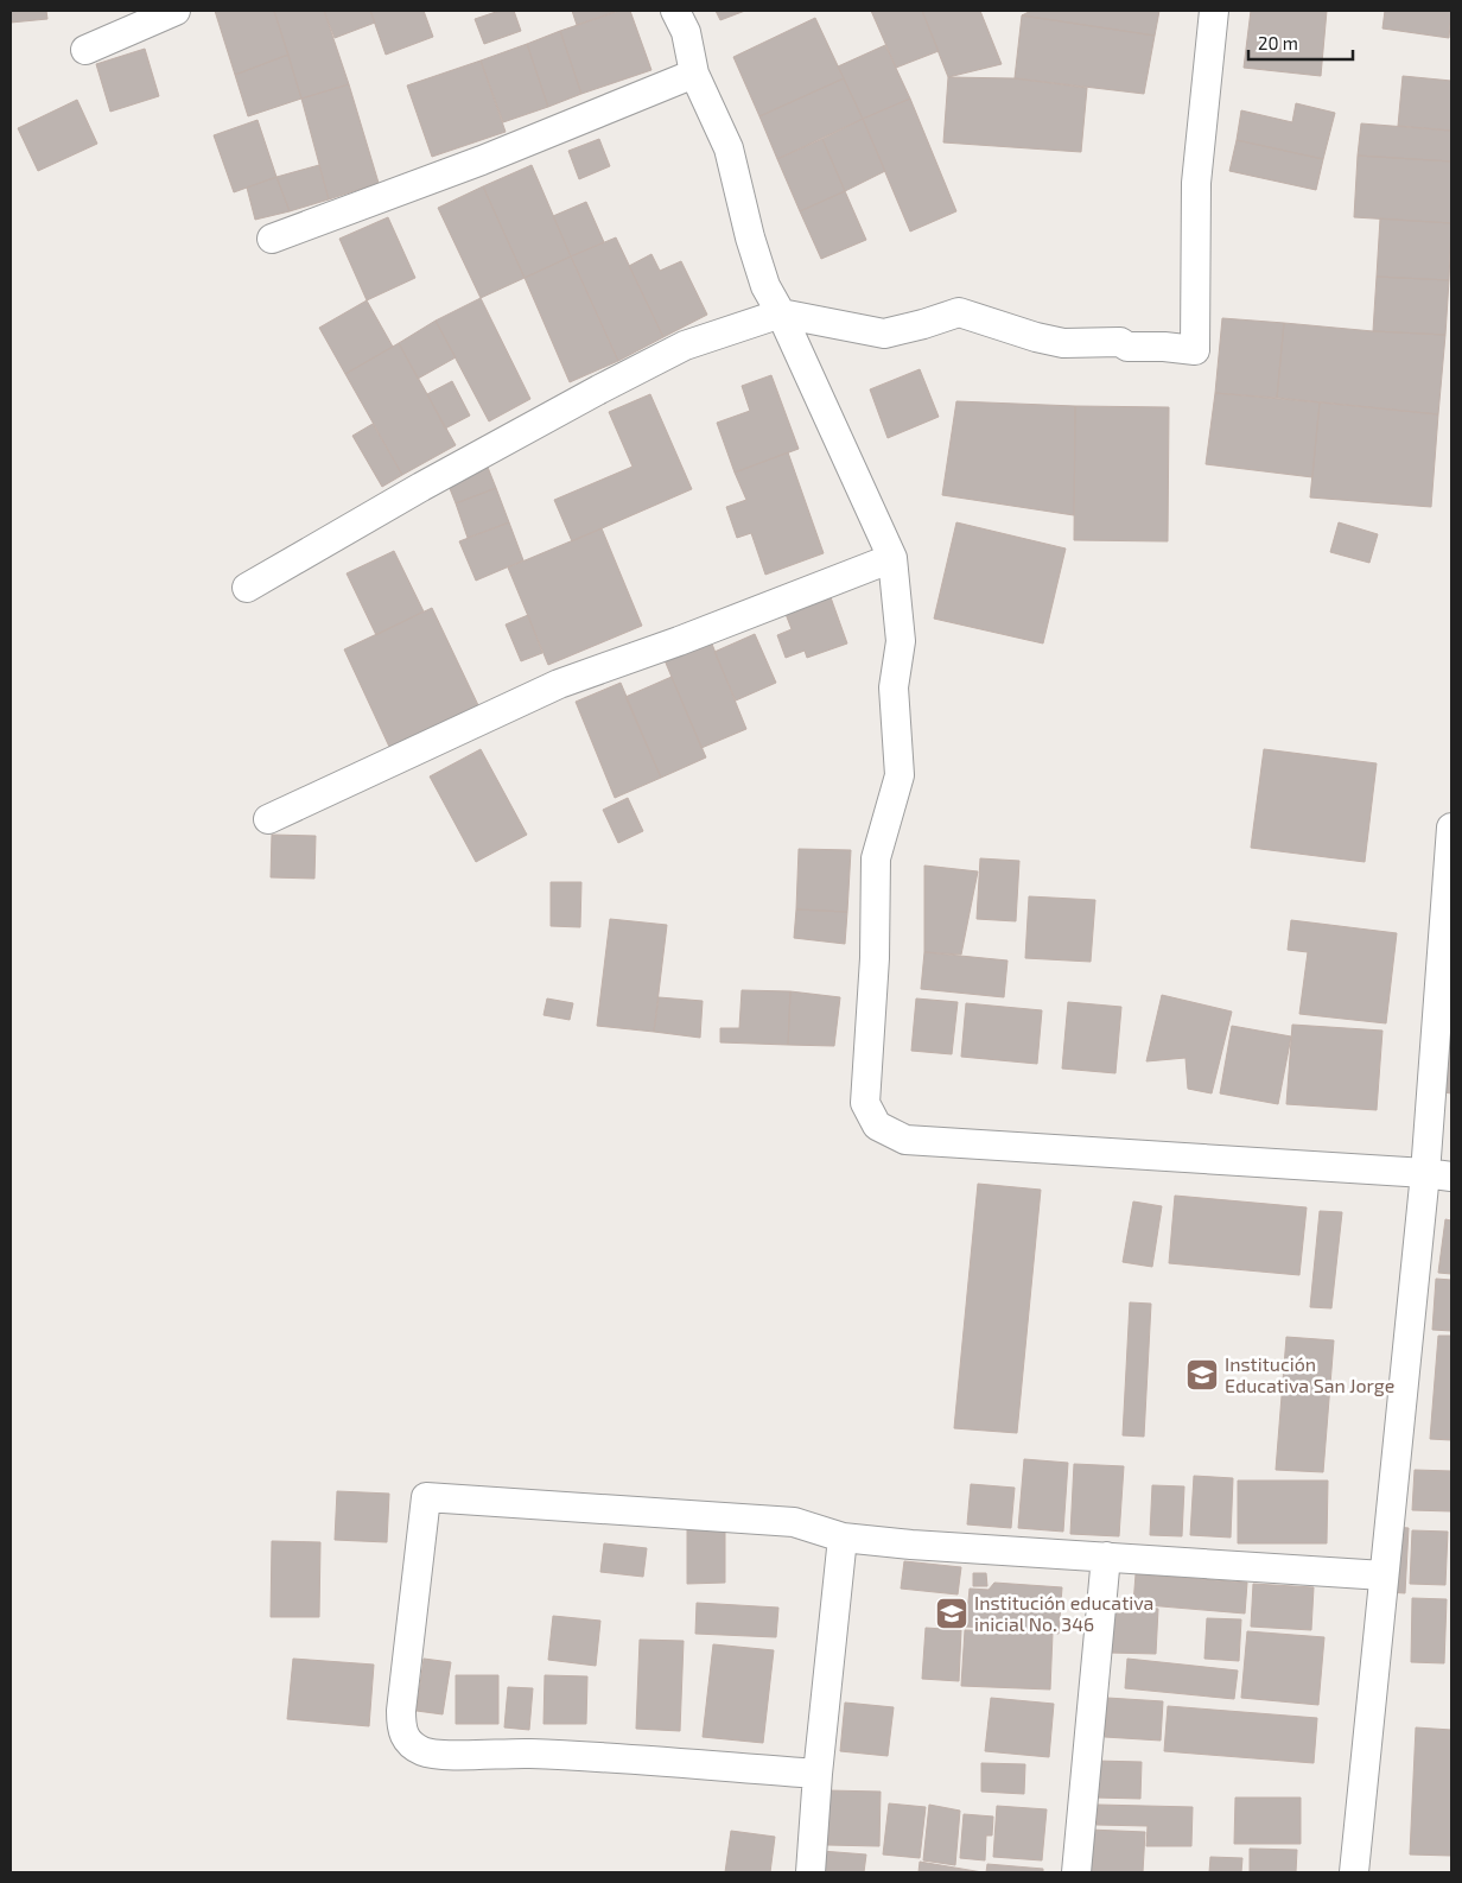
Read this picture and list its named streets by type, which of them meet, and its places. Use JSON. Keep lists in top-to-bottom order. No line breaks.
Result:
{"places":{"school or university":["Institución Educativa San Jorge","Institución educativa inicial No. 346"]},"scale_bar":"20 m"}
